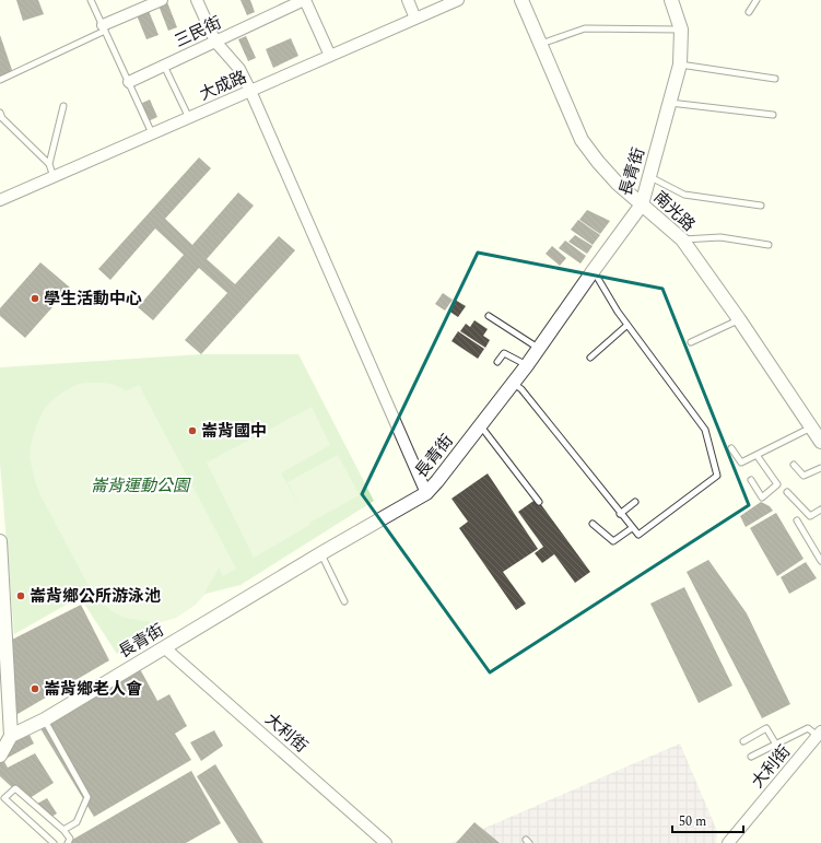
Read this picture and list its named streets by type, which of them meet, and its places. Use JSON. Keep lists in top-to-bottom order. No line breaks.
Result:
{"streets":{"street":["三民街","大成路","長青街","南光路","大利街"]},"crossings":[["長青街","南光路"],["長青街","大利街"]],"parks":["崙背運動公園"],"places":["學生活動中心","崙背國中","崙背鄉公所游泳池","崙背鄉老人會"],"scale_bar":"50 m"}
